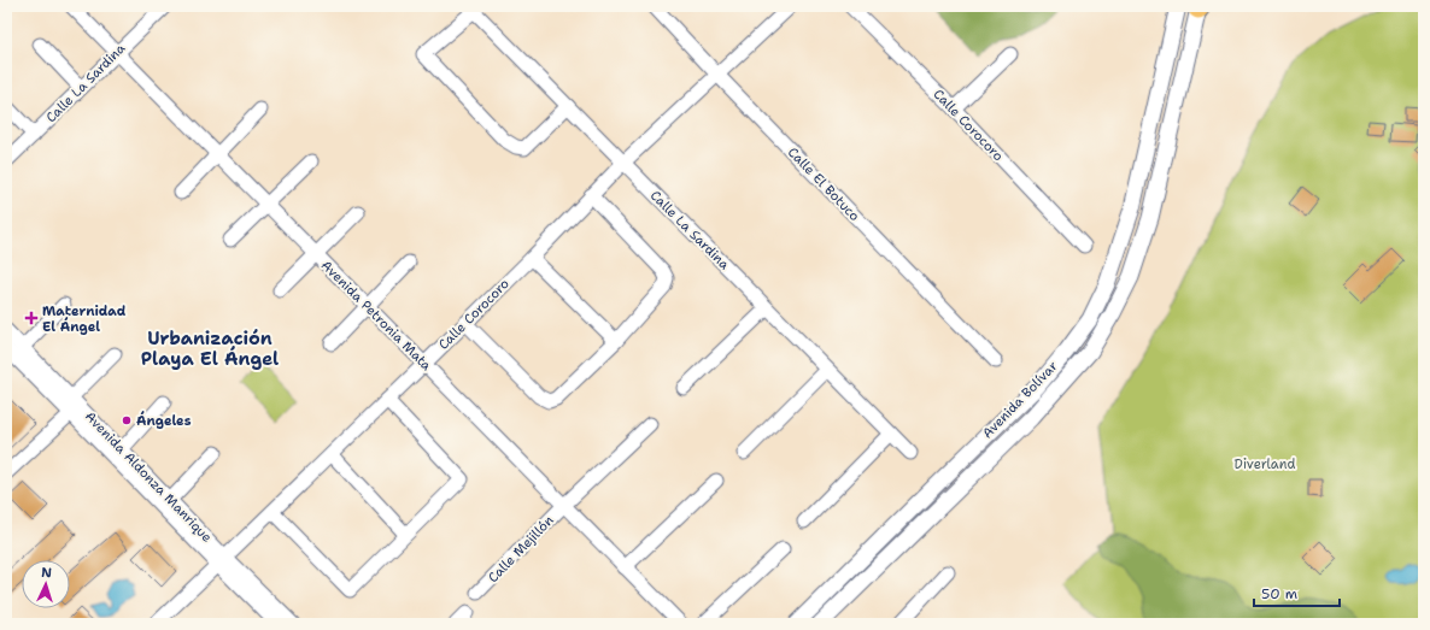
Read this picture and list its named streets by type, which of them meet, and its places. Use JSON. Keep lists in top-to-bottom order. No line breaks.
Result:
{"streets":{"street":["Calle La Sardina","Calle Corocoro","Calle El Botuco","Avenida Petronia Mata","Avenida Bolívar","Avenida Aldonza Manrique","Calle Mejillón"]},"crossings":[["Calle La Sardina","Calle Corocoro"],["Calle La Sardina","Avenida Petronia Mata"],["Calle Corocoro","Calle El Botuco"],["Calle Corocoro","Avenida Petronia Mata"],["Calle Corocoro","Avenida Aldonza Manrique"],["Avenida Petronia Mata","Calle Mejillón"]],"districts":["Urbanización Playa El Ángel"],"parks":["Diverland"],"places":{"health":["Maternidad El Ángel"],"other":["Ángeles"]},"scale_bar":"50 m","north":"top"}
